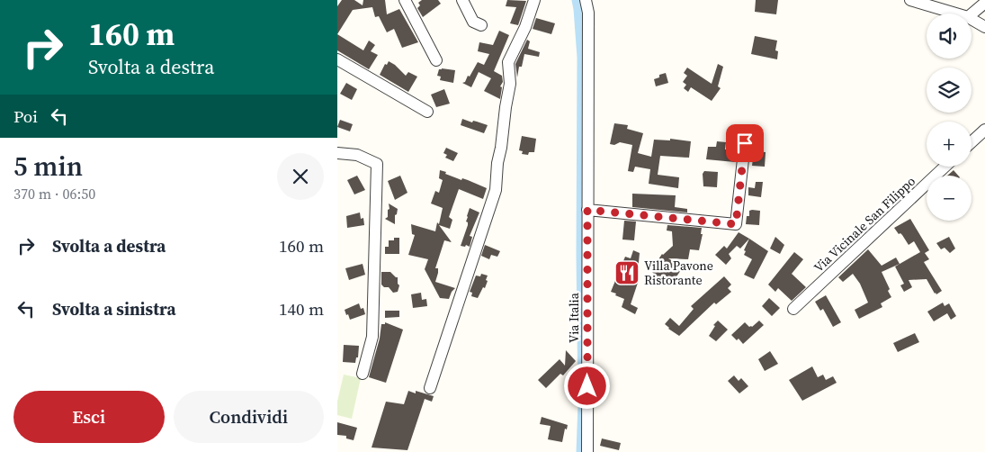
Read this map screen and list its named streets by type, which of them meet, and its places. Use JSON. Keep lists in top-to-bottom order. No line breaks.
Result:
{"streets":{"street":["Via Vicinale San Filippo","Via Italia"]},"places":{"restaurant":["Villa Pavone Ristorante"]},"page":{"turn":["160 m","Svolta a destra"],"map_buttons":["+","−"],"then":"Poi","heading":["5 min","370 m · 06:50"],"list":[{"name":"Svolta a destra","value":"160 m"},{"name":"Svolta a sinistra","value":"140 m"}],"buttons":["Esci","Condividi"]}}
